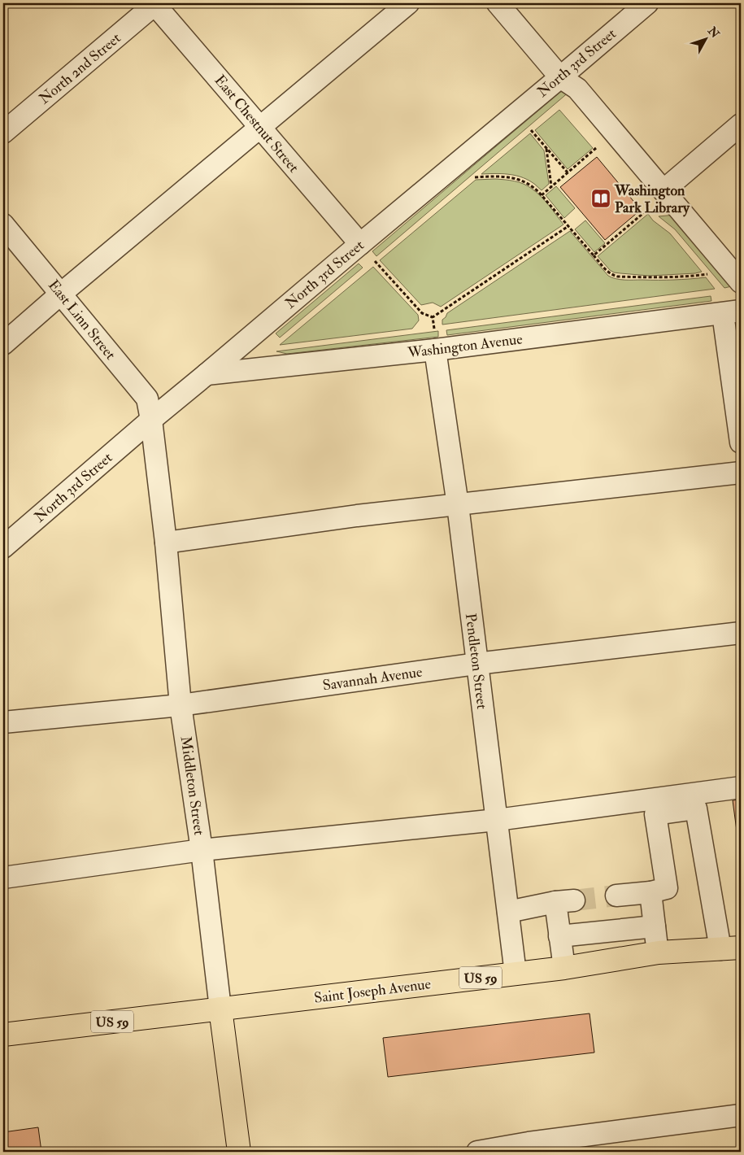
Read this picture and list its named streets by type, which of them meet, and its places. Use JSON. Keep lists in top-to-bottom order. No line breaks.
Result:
{"streets":{"main road":["Middleton Street","US 59","Saint Joseph Avenue"],"street":["North 3rd Street","North 2nd Street","East Chestnut Street","East Linn Street","Washington Avenue","Pendleton Street","Savannah Avenue"]},"crossings":[["North 3rd Street","East Chestnut Street"],["North 3rd Street","East Linn Street"],["North 3rd Street","Washington Avenue"],["North 3rd Street","Middleton Street"],["North 2nd Street","East Chestnut Street"],["East Linn Street","Middleton Street"],["Washington Avenue","Pendleton Street"],["Pendleton Street","Savannah Avenue"],["Pendleton Street","Saint Joseph Avenue"],["Savannah Avenue","Middleton Street"],["Middleton Street","Saint Joseph Avenue"]],"places":{"library":["Washington Park Library"]},"north":"top right"}
